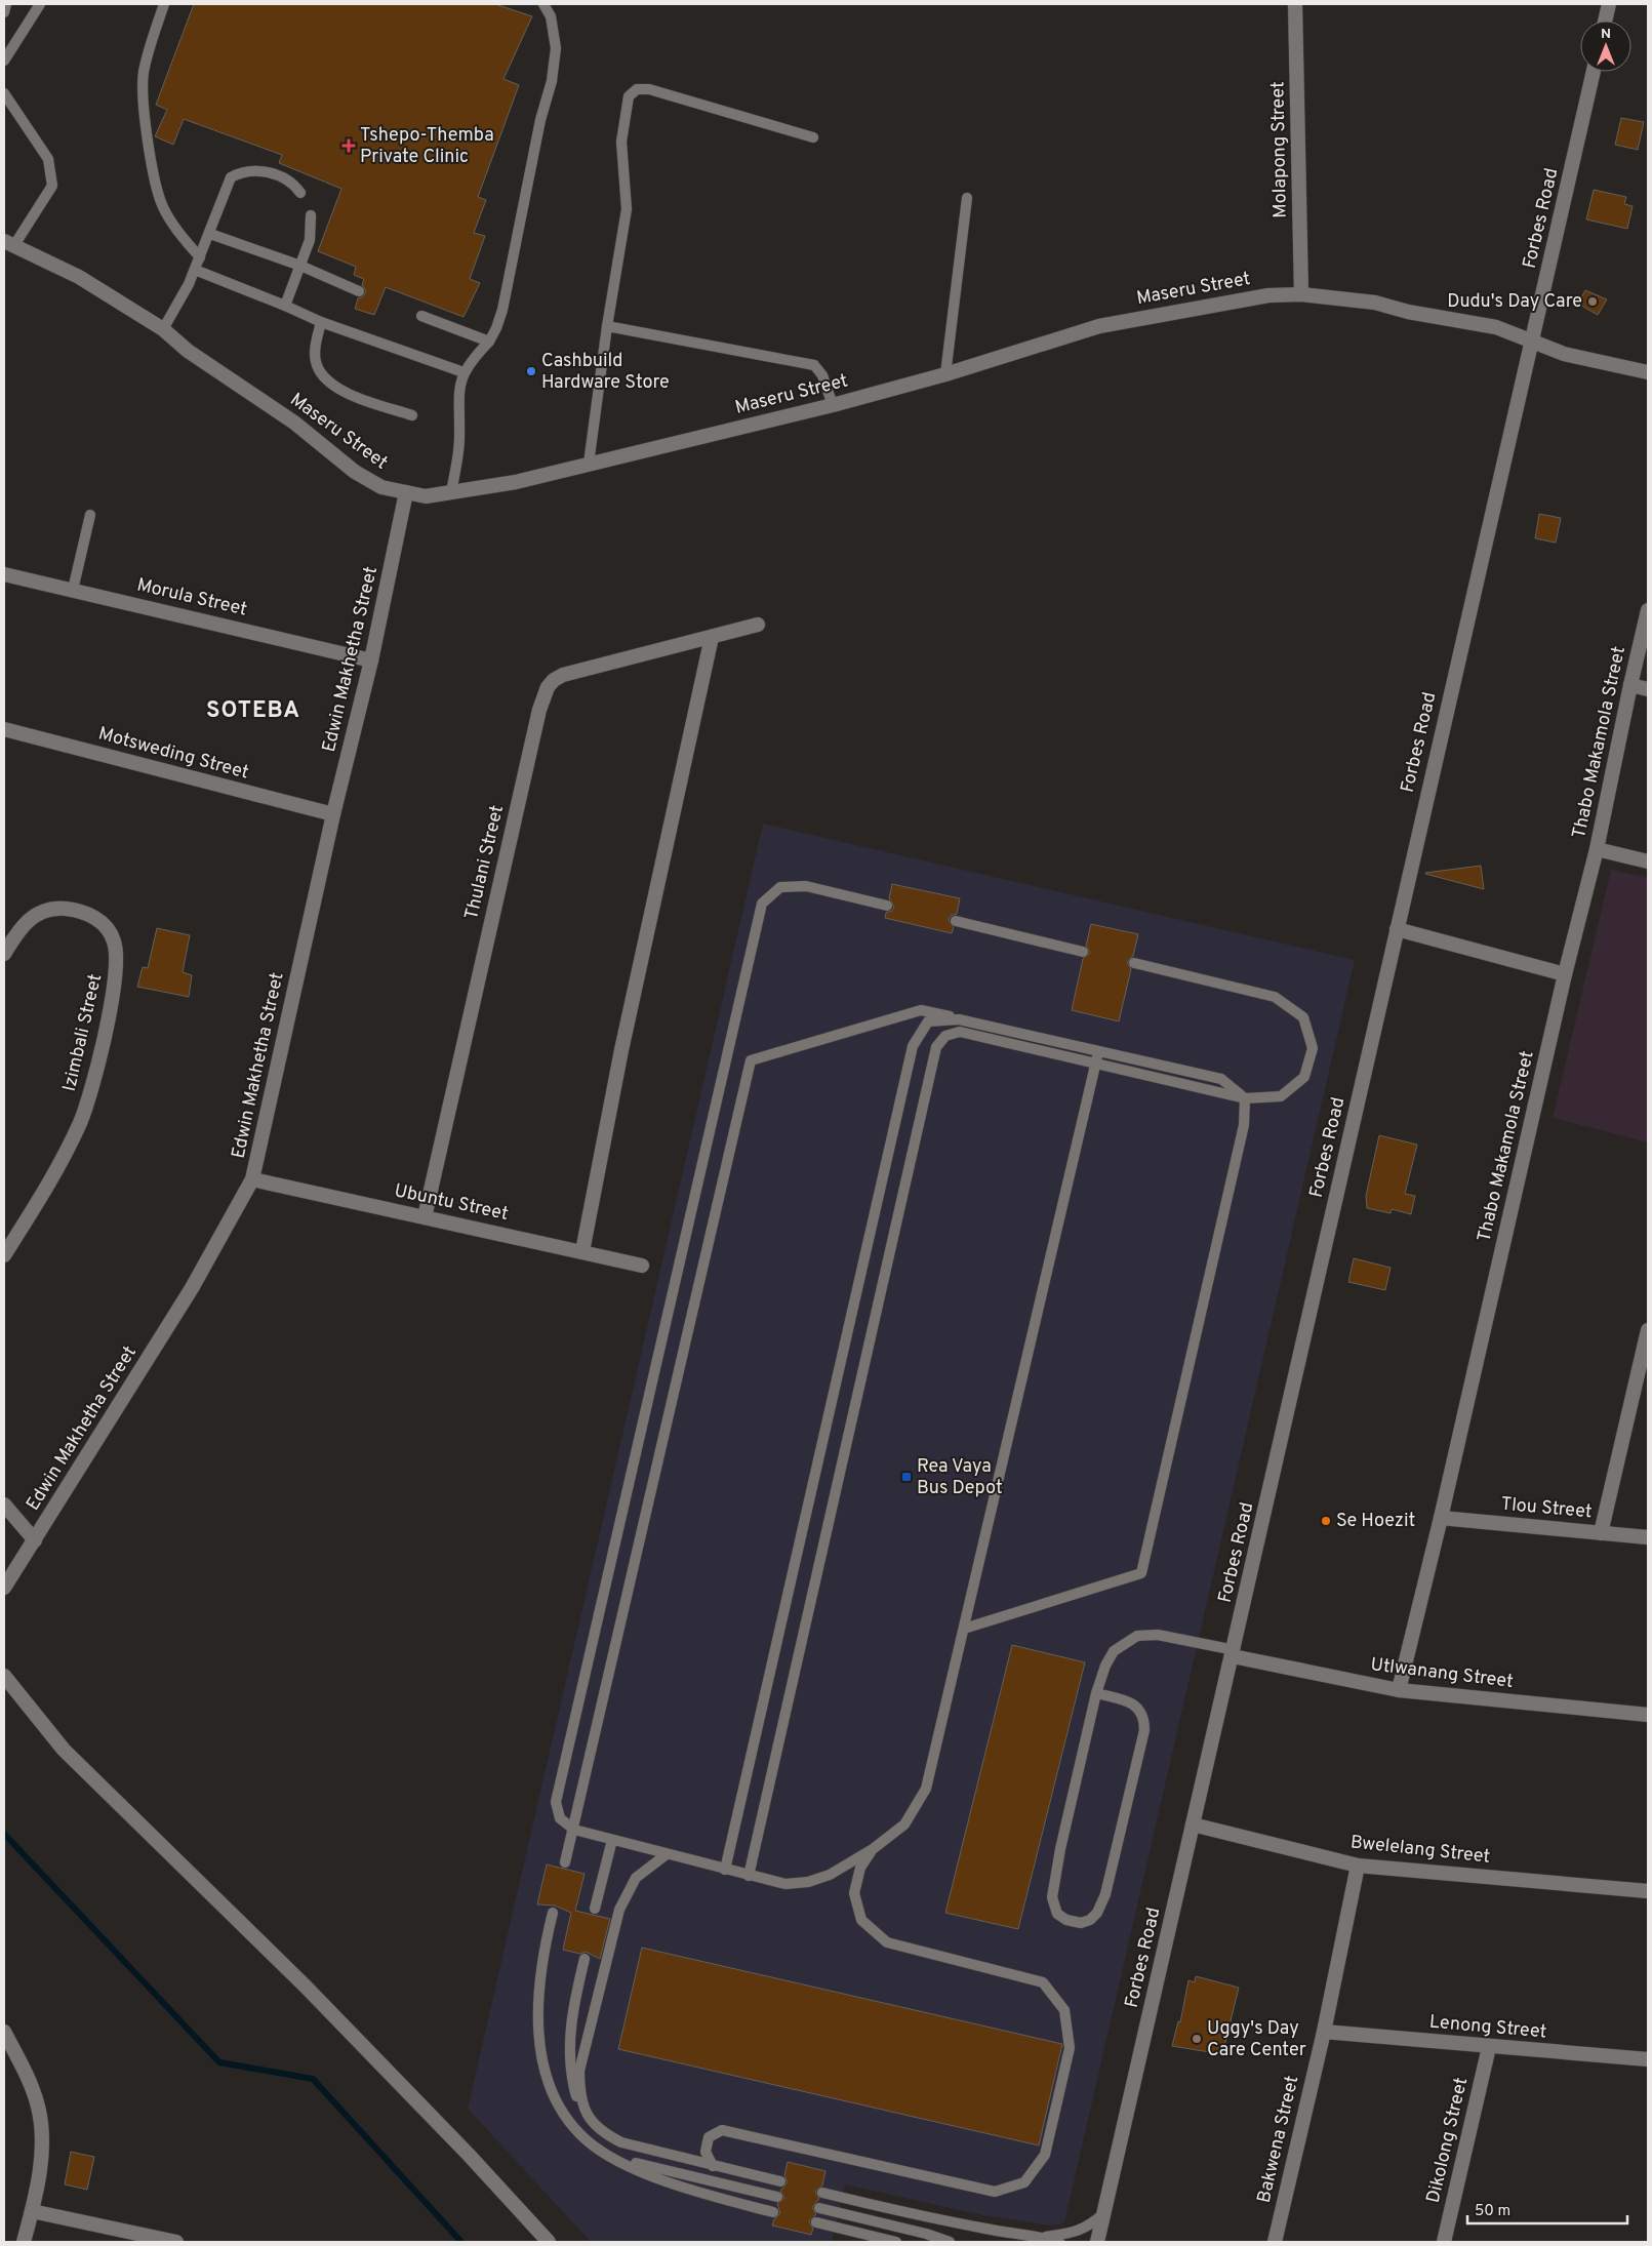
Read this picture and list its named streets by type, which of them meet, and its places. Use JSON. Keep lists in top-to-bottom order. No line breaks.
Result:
{"streets":{"street":["Molapong Street","Forbes Road","Maseru Street","Morula Street","Edwin Makhetha Street","Thabo Makamola Street","Motsweding Street","Thulani Street","Izimbali Street","Ubuntu Street","Tlou Street","Utlwanang Street","Bwelelang Street","Lenong Street","Bakwena Street","Dikolong Street"]},"crossings":[["Molapong Street","Maseru Street"],["Forbes Road","Maseru Street"],["Forbes Road","Utlwanang Street"],["Forbes Road","Bwelelang Street"],["Maseru Street","Edwin Makhetha Street"],["Morula Street","Edwin Makhetha Street"],["Edwin Makhetha Street","Motsweding Street"],["Edwin Makhetha Street","Ubuntu Street"],["Thabo Makamola Street","Tlou Street"],["Thabo Makamola Street","Utlwanang Street"],["Thulani Street","Ubuntu Street"],["Bwelelang Street","Bakwena Street"],["Lenong Street","Bakwena Street"],["Lenong Street","Dikolong Street"]],"districts":["SOTEBA"],"places":{"health":["Tshepo-Themba Private Clinic"],"other":["Dudu's Day Care","Cashbuild Hardware Store","Se Hoezit","Uggy's Day Care Center"],"transit":["Rea Vaya Bus Depot"]},"scale_bar":"50 m","north":"top"}
